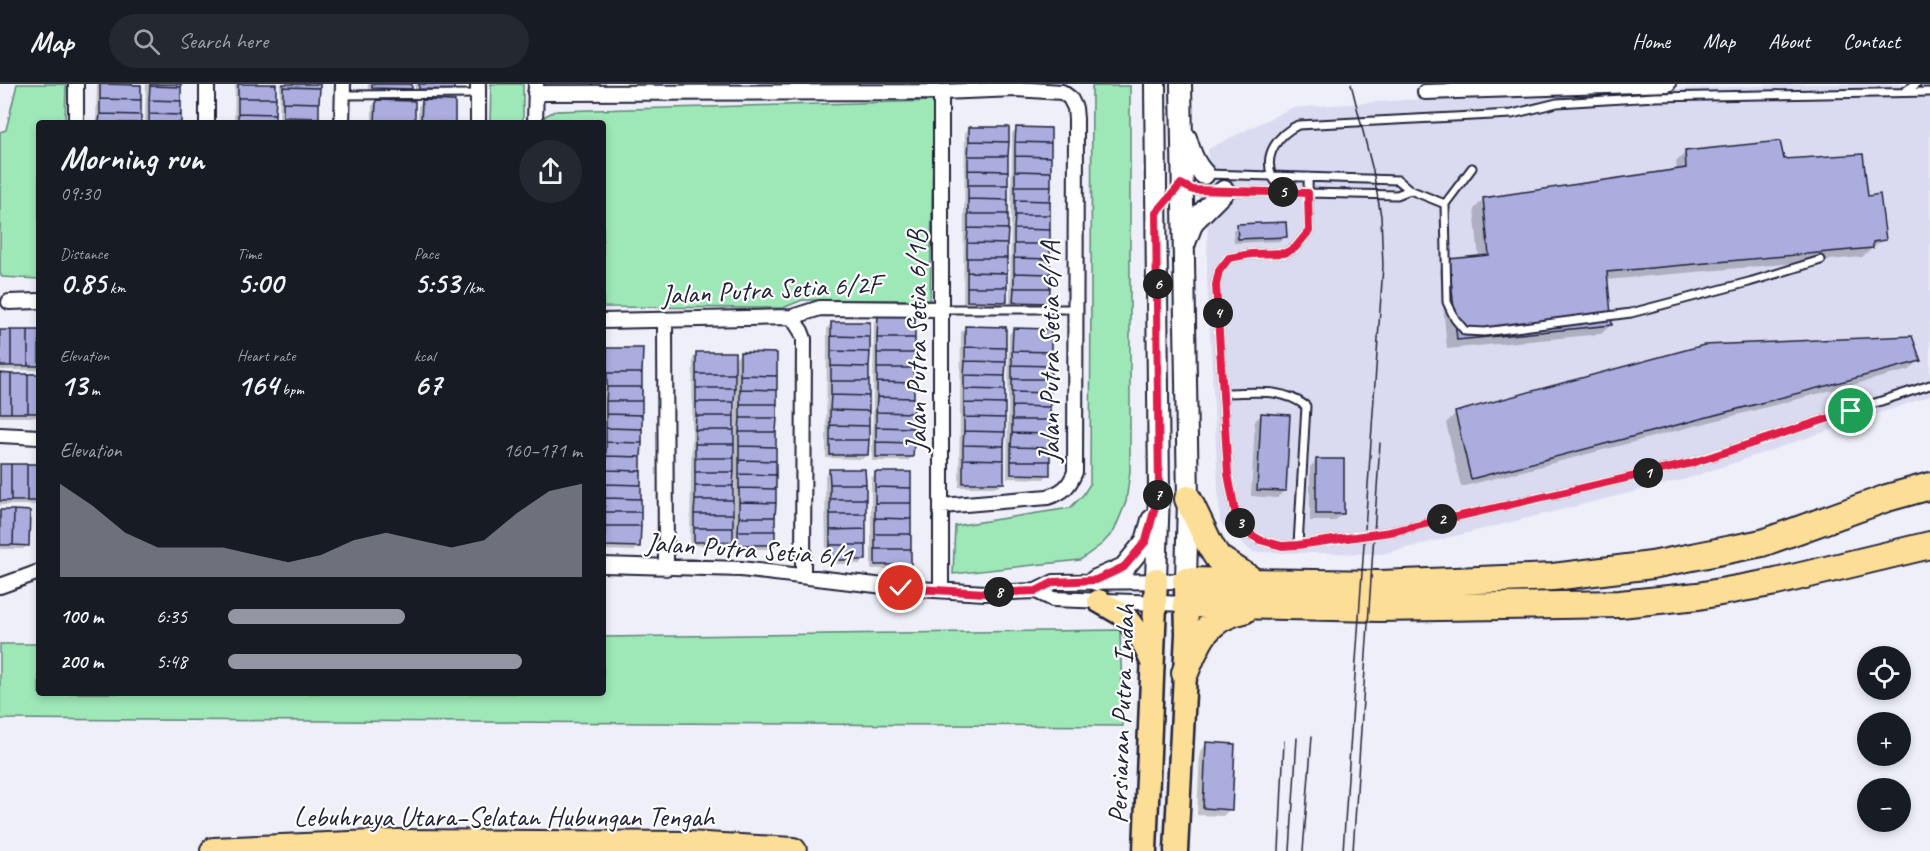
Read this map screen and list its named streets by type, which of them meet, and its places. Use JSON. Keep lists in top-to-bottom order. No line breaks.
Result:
{"streets":{"highway":["Lebuhraya Utara–Selatan Hubungan Tengah"],"main road":["Persiaran Putra Indah"],"street":["Jalan Putra Setia 6/2F","Jalan Putra Setia 6/1B","Jalan Putra Setia 6/1A","Jalan Putra Setia 6/1"]},"crossings":[["Jalan Putra Setia 6/2F","Jalan Putra Setia 6/1B"],["Jalan Putra Setia 6/1B","Jalan Putra Setia 6/1A"],["Jalan Putra Setia 6/1B","Jalan Putra Setia 6/1"]],"page":{"header":"Map","search":"Search here","nav":["Home","Map","About","Contact"],"heading":["Morning run","09:30"],"pins":["5","6","4","1","7","2","3","8"],"stats":[["Distance","0.85 km"],["Time","5:00"],["Pace","5:53 /km"],["Elevation","13 m"],["Heart rate","164 bpm"],["kcal","67"]],"chart":["Elevation","160–171 m"],"list":[{"name":"100 m","note":"6:35"},{"name":"200 m","note":"5:48"}],"map_buttons":["+","−"]}}
